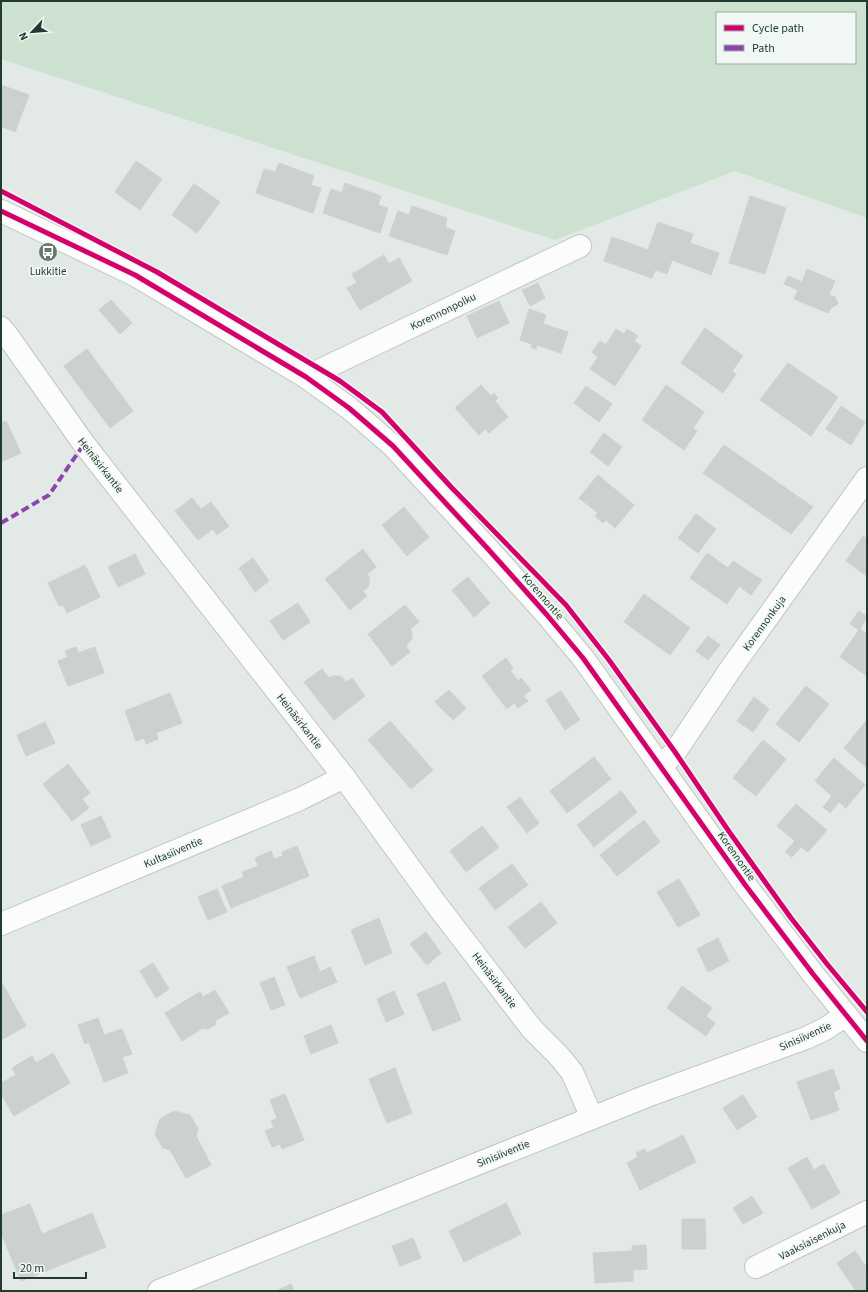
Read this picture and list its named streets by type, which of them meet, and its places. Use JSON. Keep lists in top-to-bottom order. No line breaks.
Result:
{"streets":{"street":["Korennonpolku","Heinäsirkantie","Korennontie","Korennonkuja","Kultasiiventie","Sinisiiventie","Vaaksiaisenkuja"]},"crossings":[["Korennonpolku","Korennontie"],["Heinäsirkantie","Kultasiiventie"],["Heinäsirkantie","Sinisiiventie"],["Korennontie","Korennonkuja"],["Korennontie","Sinisiiventie"]],"places":{"bus stop":["Lukkitie"]},"legend":["Cycle path","Path"],"scale_bar":"20 m","north":"bottom left"}
